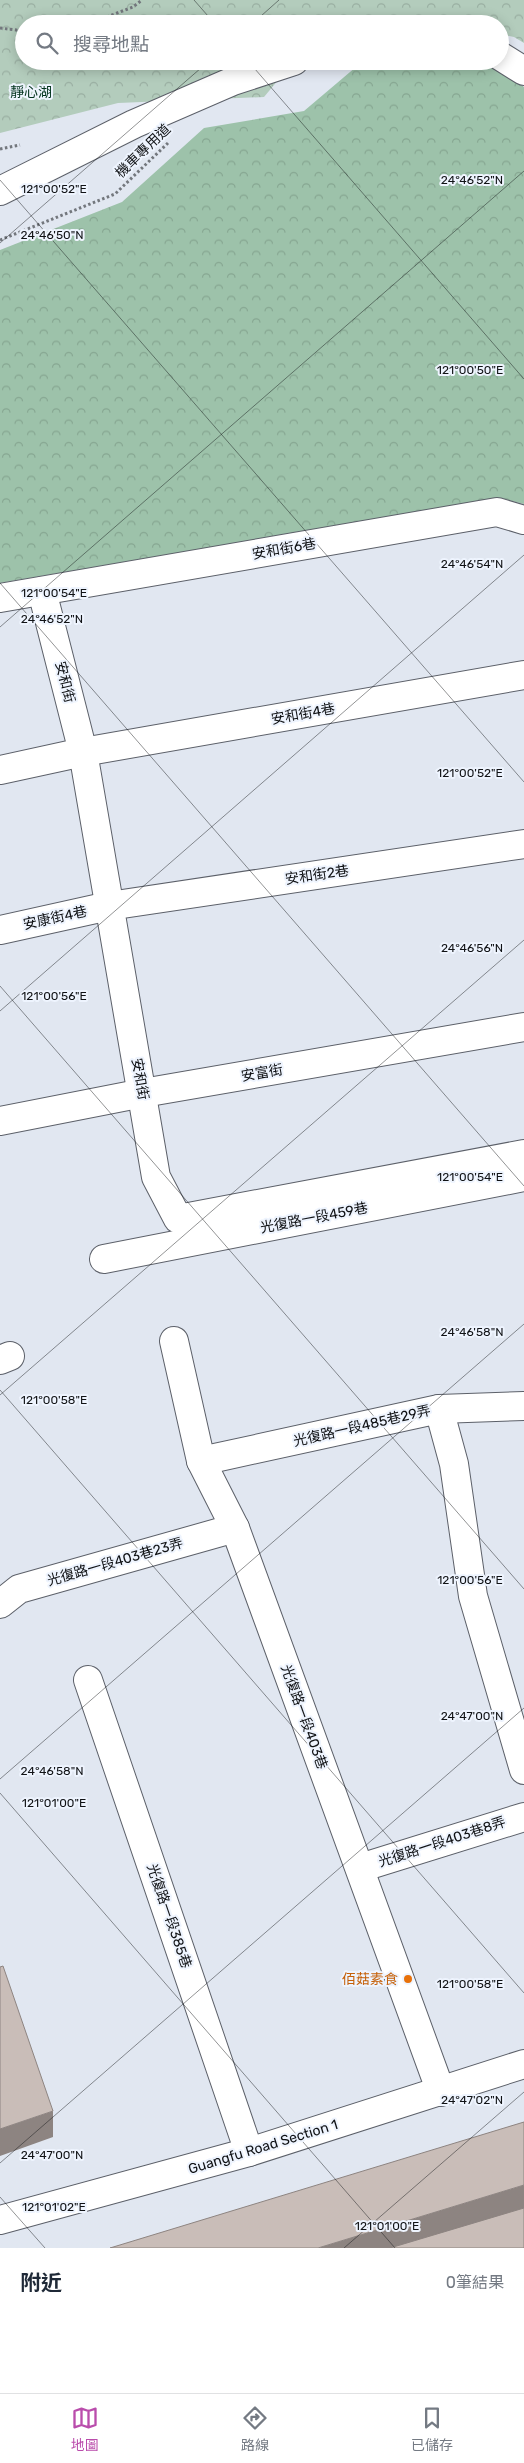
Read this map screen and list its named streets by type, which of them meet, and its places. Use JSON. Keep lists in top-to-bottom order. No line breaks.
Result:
{"streets":{"street":["安和街6巷","安和街","安和街4巷","安和街2巷","安康街4巷","安富街","光復路一段459巷","光復路一段485巷29弄","光復路一段403巷23弄","光復路一段403巷","光復路一段403巷8弄","光復路一段385巷","Guangfu Road Section 1"],"path":["機車專用道"]},"crossings":[["安和街6巷","安和街"],["安和街","安和街4巷"],["安和街","安和街2巷"],["安和街","安康街4巷"],["安和街","安富街"],["安和街2巷","安康街4巷"],["光復路一段485巷29弄","光復路一段403巷"],["光復路一段403巷23弄","光復路一段403巷"],["光復路一段403巷","光復路一段403巷8弄"],["光復路一段403巷","Guangfu Road Section 1"],["光復路一段385巷","Guangfu Road Section 1"]],"parks":["靜心湖"],"places":["佰菇素食"],"page":{"search":"搜尋地點","heading":["附近","0筆結果"],"nav":["地圖","路線","已儲存"]},"coordinates":["24°46'52\"N","121°00'52\"E","24°46'50\"N","121°00'50\"E","24°46'54\"N","121°00'54\"E","24°46'56\"N","121°00'56\"E","24°46'58\"N","121°00'58\"E","24°47'00\"N","121°01'00\"E","24°47'02\"N","121°01'02\"E"]}
